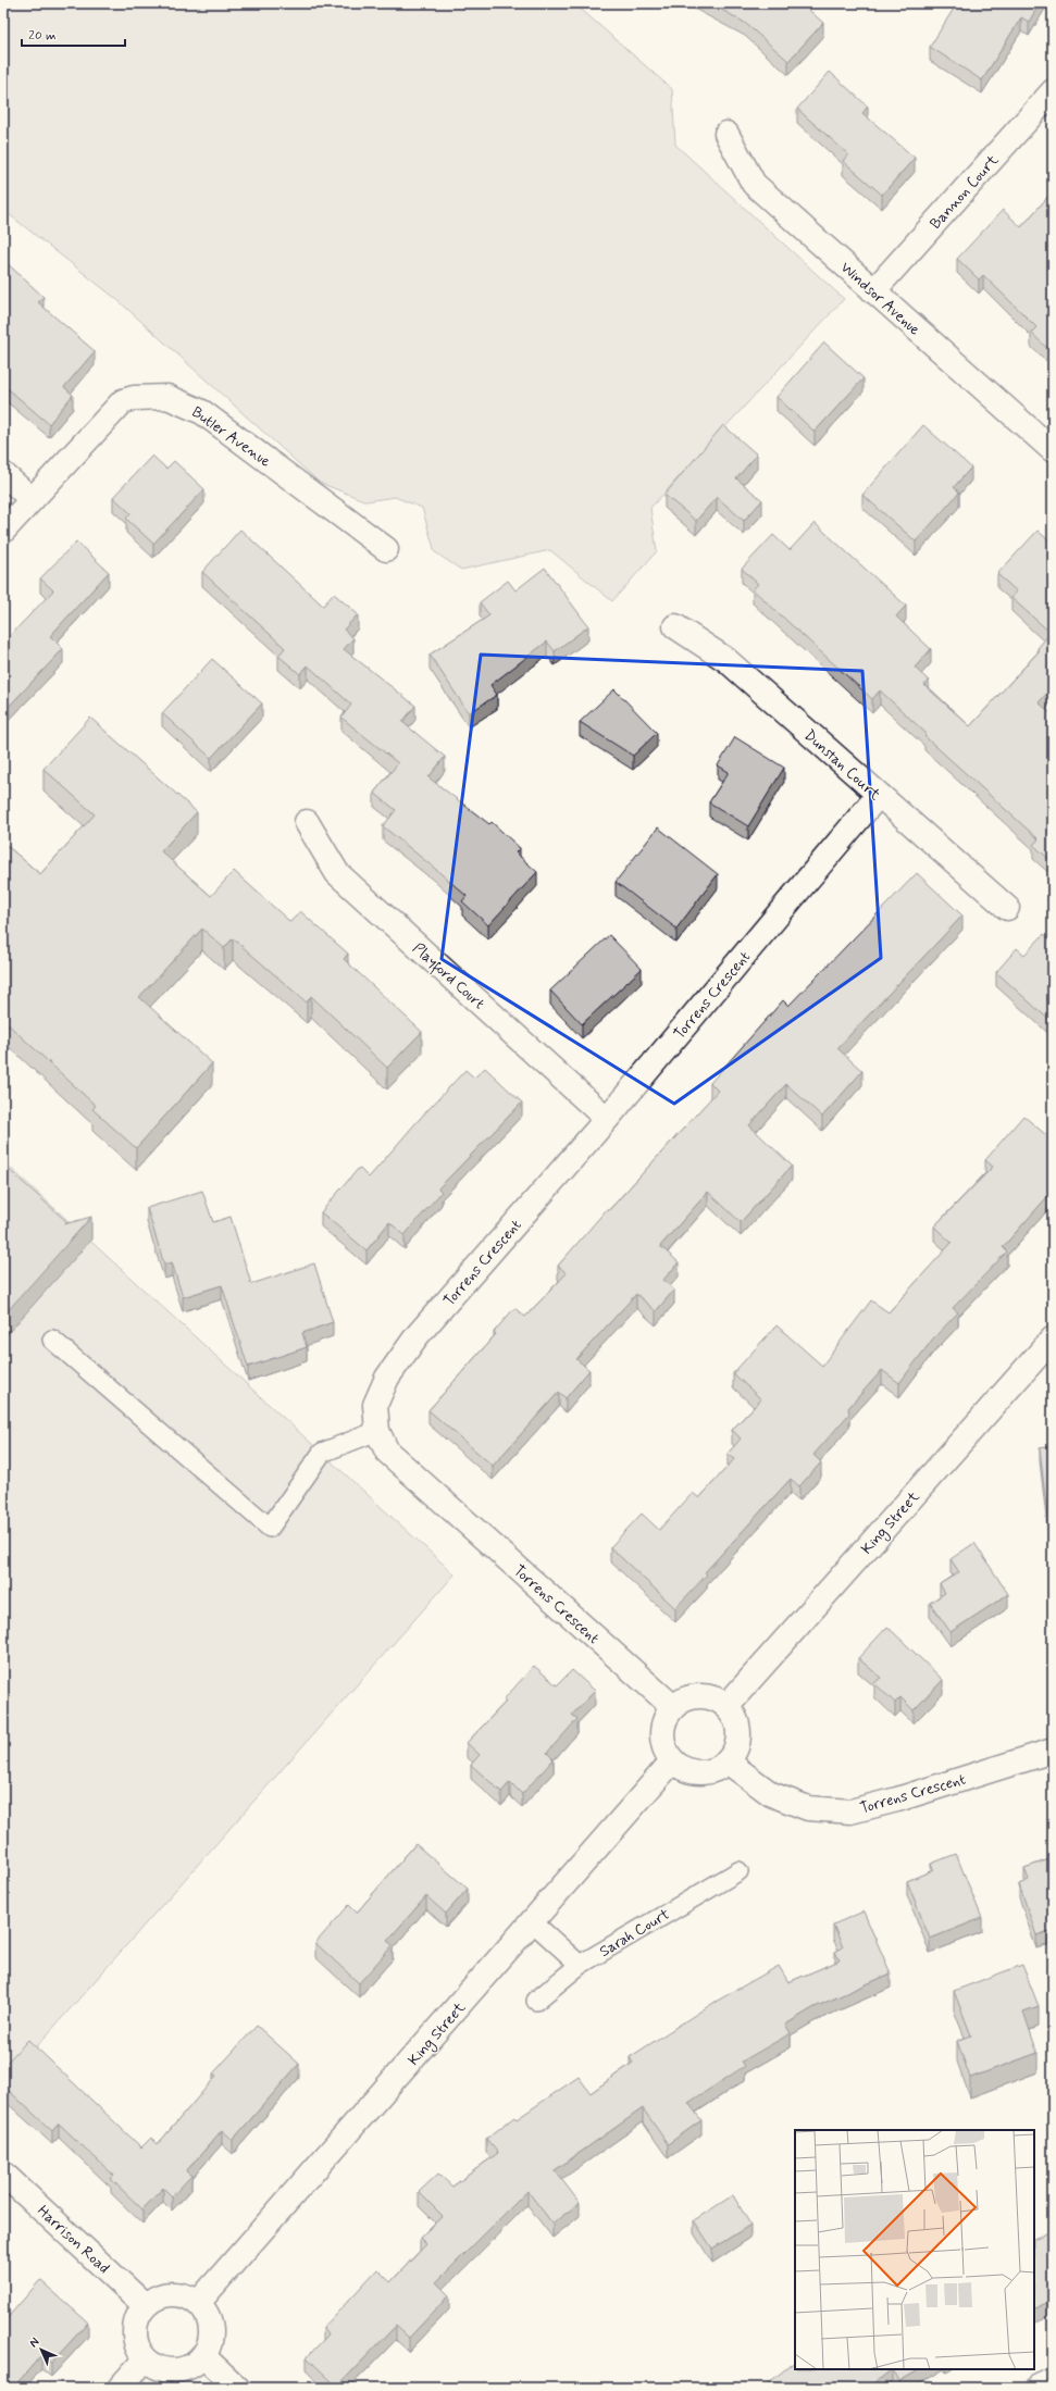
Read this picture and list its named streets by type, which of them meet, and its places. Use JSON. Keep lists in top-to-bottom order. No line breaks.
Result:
{"streets":{"street":["Bannon Court","Windsor Avenue","Butler Avenue","Dunstan Court","Playford Court","Torrens Crescent","King Street","Harrison Road"],"lane":["Sarah Court"]},"crossings":[["Bannon Court","Windsor Avenue"],["Dunstan Court","Torrens Crescent"],["Playford Court","Torrens Crescent"],["Torrens Crescent","King Street"],["King Street","Harrison Road"]],"scale_bar":"20 m","north":"top left"}
